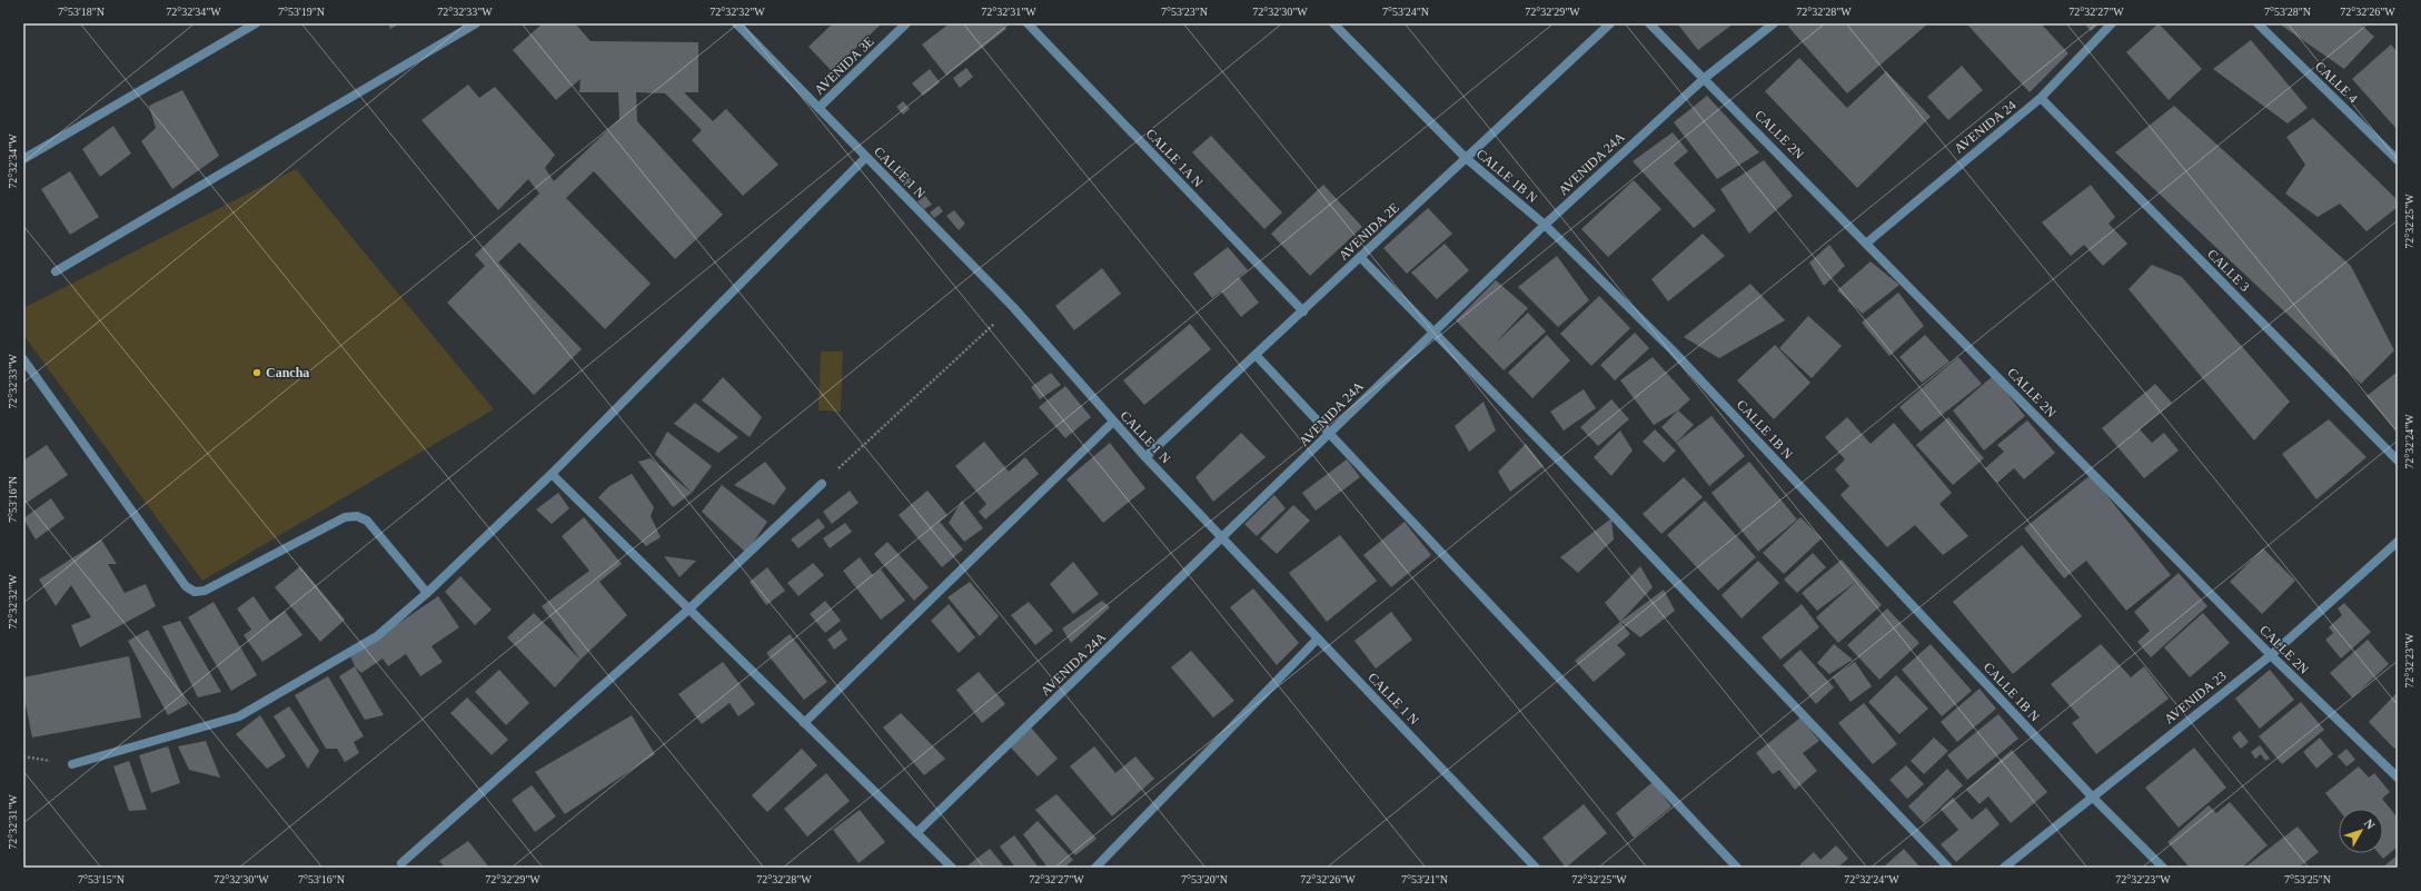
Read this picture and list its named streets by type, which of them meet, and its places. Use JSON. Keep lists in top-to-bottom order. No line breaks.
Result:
{"streets":{"street":["AVENIDA 3E","CALLE 4","AVENIDA 24","CALLE 2N","CALLE 1A N","AVENIDA 24A","CALLE 1 N","CALLE 1B N","AVENIDA 2E","CALLE 3","AVENIDA 23"]},"crossings":[["AVENIDA 3E","CALLE 1 N"],["AVENIDA 24","CALLE 2N"],["AVENIDA 24","CALLE 3"],["CALLE 2N","AVENIDA 24A"],["CALLE 2N","AVENIDA 23"],["CALLE 1A N","AVENIDA 2E"],["AVENIDA 24A","CALLE 1 N"],["AVENIDA 24A","CALLE 1B N"],["CALLE 1 N","AVENIDA 2E"],["CALLE 1B N","AVENIDA 2E"],["CALLE 1B N","AVENIDA 23"]],"places":["Cancha"],"north":"top right","coordinates":["7°53'18\"N","72°32'34\"W","7°53'19\"N","72°32'33\"W","72°32'32\"W","72°32'31\"W","7°53'23\"N","72°32'30\"W","7°53'24\"N","72°32'29\"W","72°32'28\"W","72°32'27\"W","7°53'28\"N","72°32'26\"W","72°32'25\"W","72°32'24\"W","7°53'16\"N","72°32'23\"W","7°53'15\"N","7°53'20\"N","7°53'21\"N","7°53'25\"N"]}
